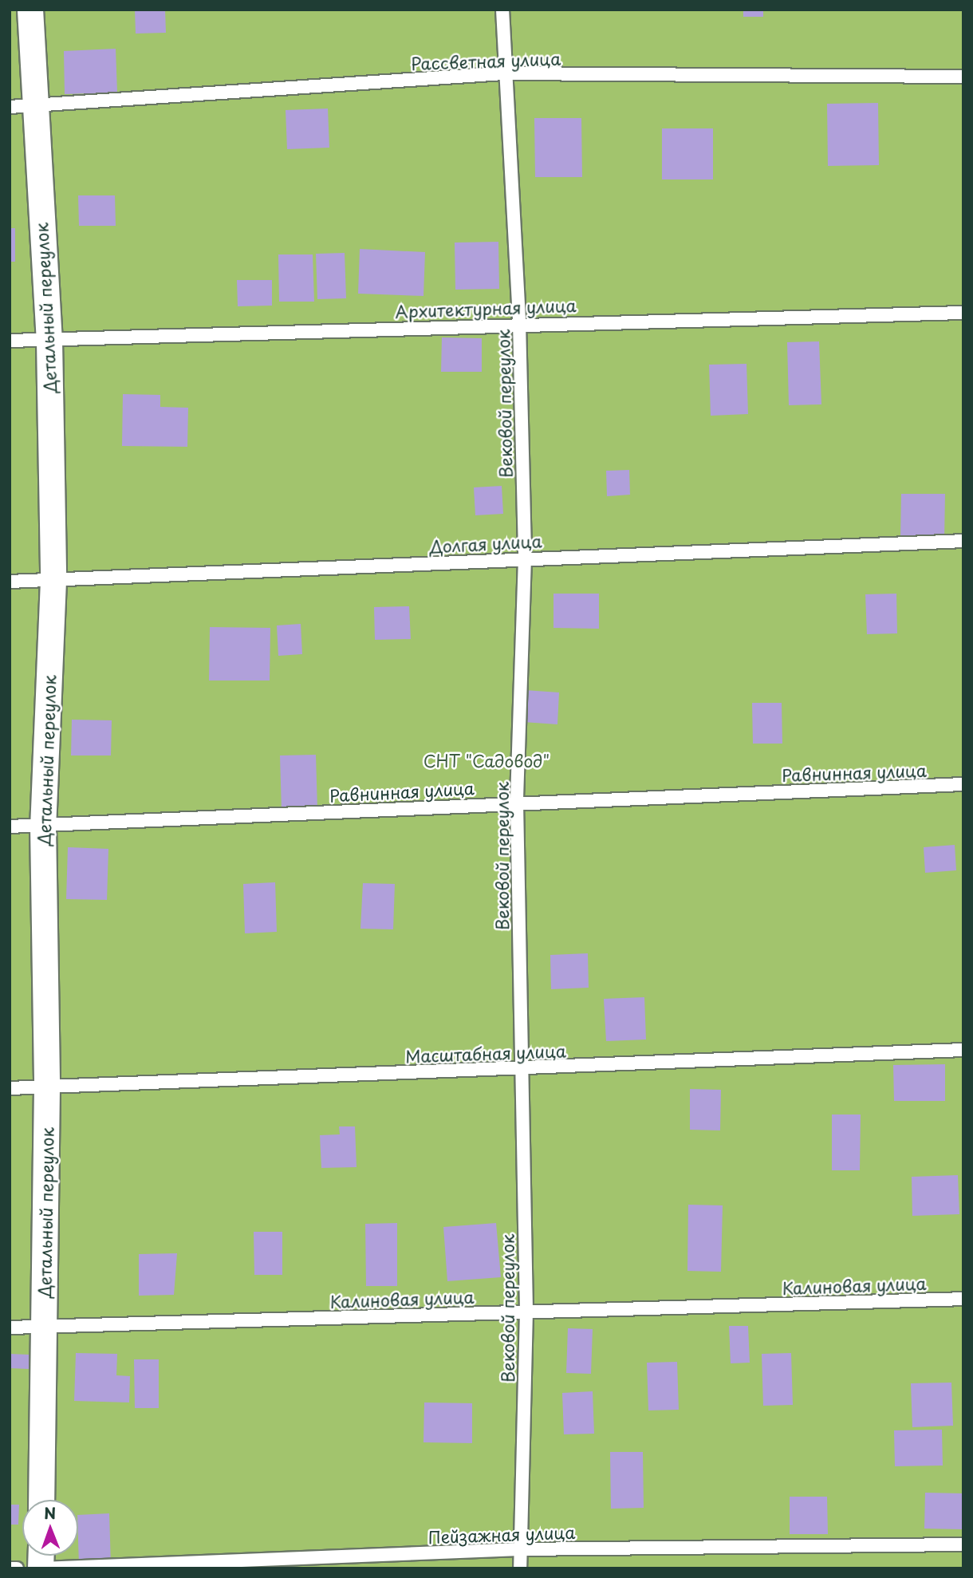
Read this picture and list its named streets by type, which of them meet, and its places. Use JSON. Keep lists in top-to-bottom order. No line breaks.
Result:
{"streets":{"street":["Детальный переулок"],"lane":["Рассветная улица","Архитектурная улица","Вековой переулок","Долгая улица","Равнинная улица","Масштабная улица","Калиновая улица","Пейзажная улица"]},"crossings":[["Рассветная улица","Детальный переулок"],["Рассветная улица","Вековой переулок"],["Детальный переулок","Архитектурная улица"],["Детальный переулок","Долгая улица"],["Детальный переулок","Равнинная улица"],["Детальный переулок","Масштабная улица"],["Детальный переулок","Калиновая улица"],["Архитектурная улица","Вековой переулок"],["Вековой переулок","Долгая улица"],["Вековой переулок","Равнинная улица"],["Вековой переулок","Масштабная улица"],["Вековой переулок","Калиновая улица"],["Вековой переулок","Пейзажная улица"]],"parks":["СНТ \"Садовод\""],"north":"top"}
